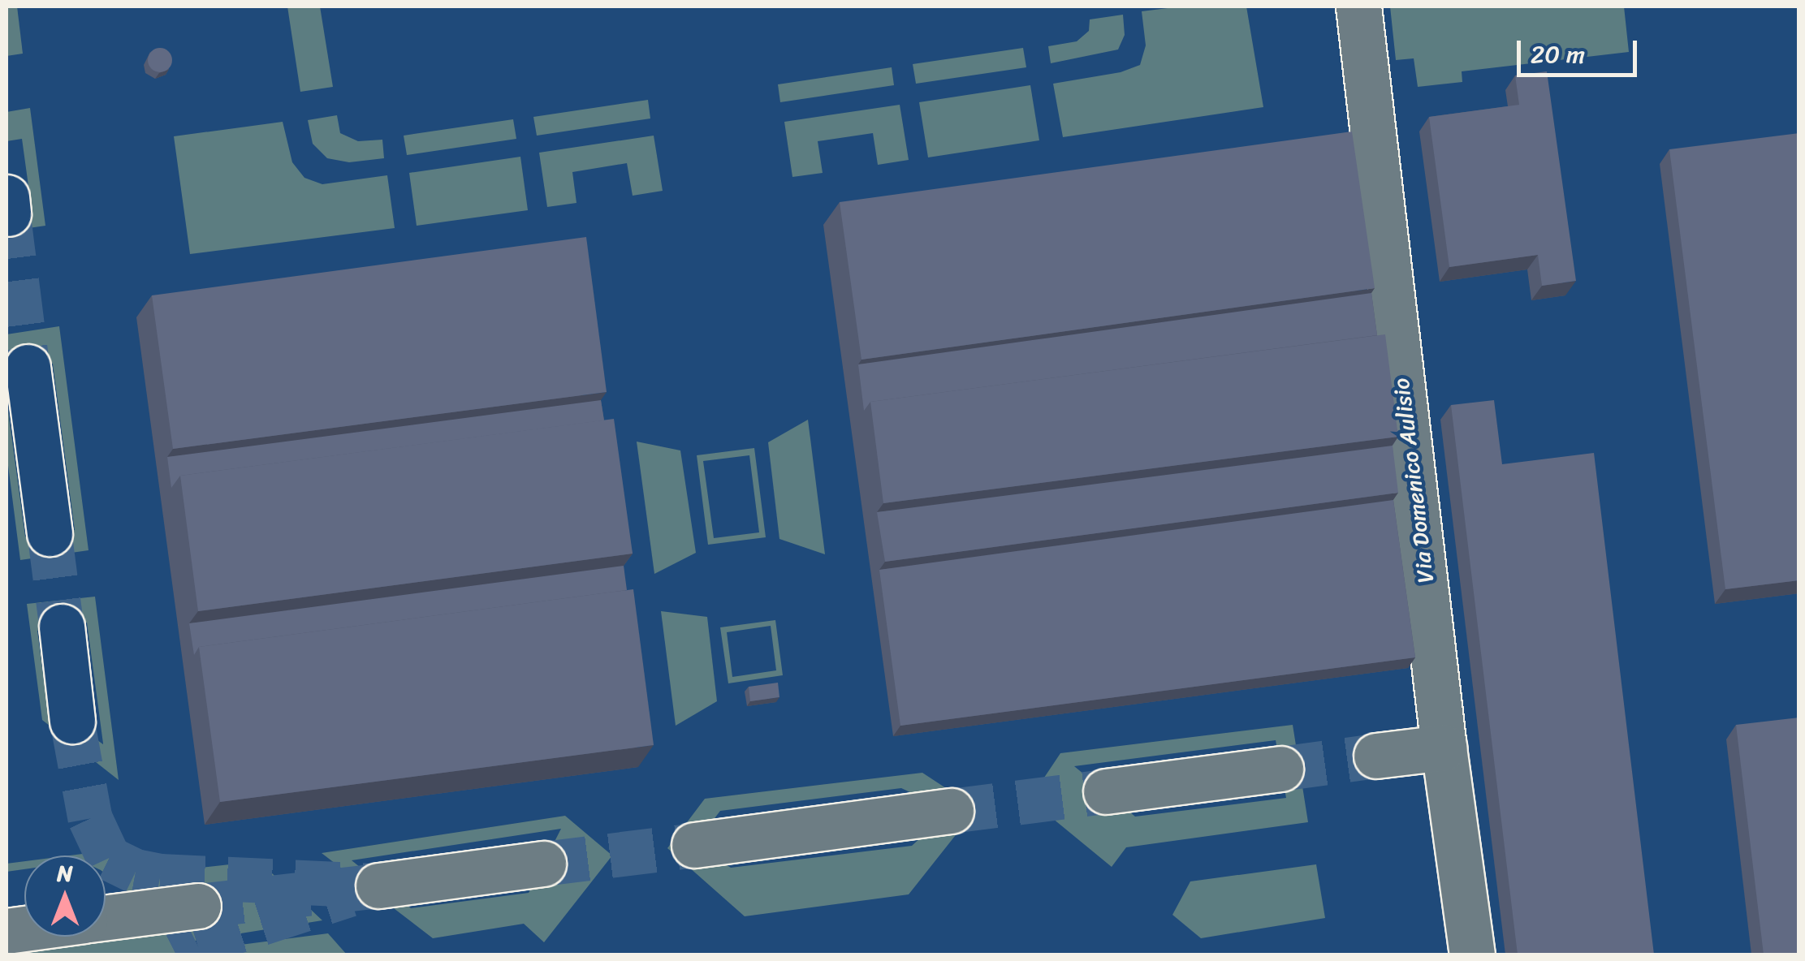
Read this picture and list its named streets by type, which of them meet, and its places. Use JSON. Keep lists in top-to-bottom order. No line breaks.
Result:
{"streets":{"main road":["Via Domenico Aulisio"]},"scale_bar":"20 m","north":"top"}
